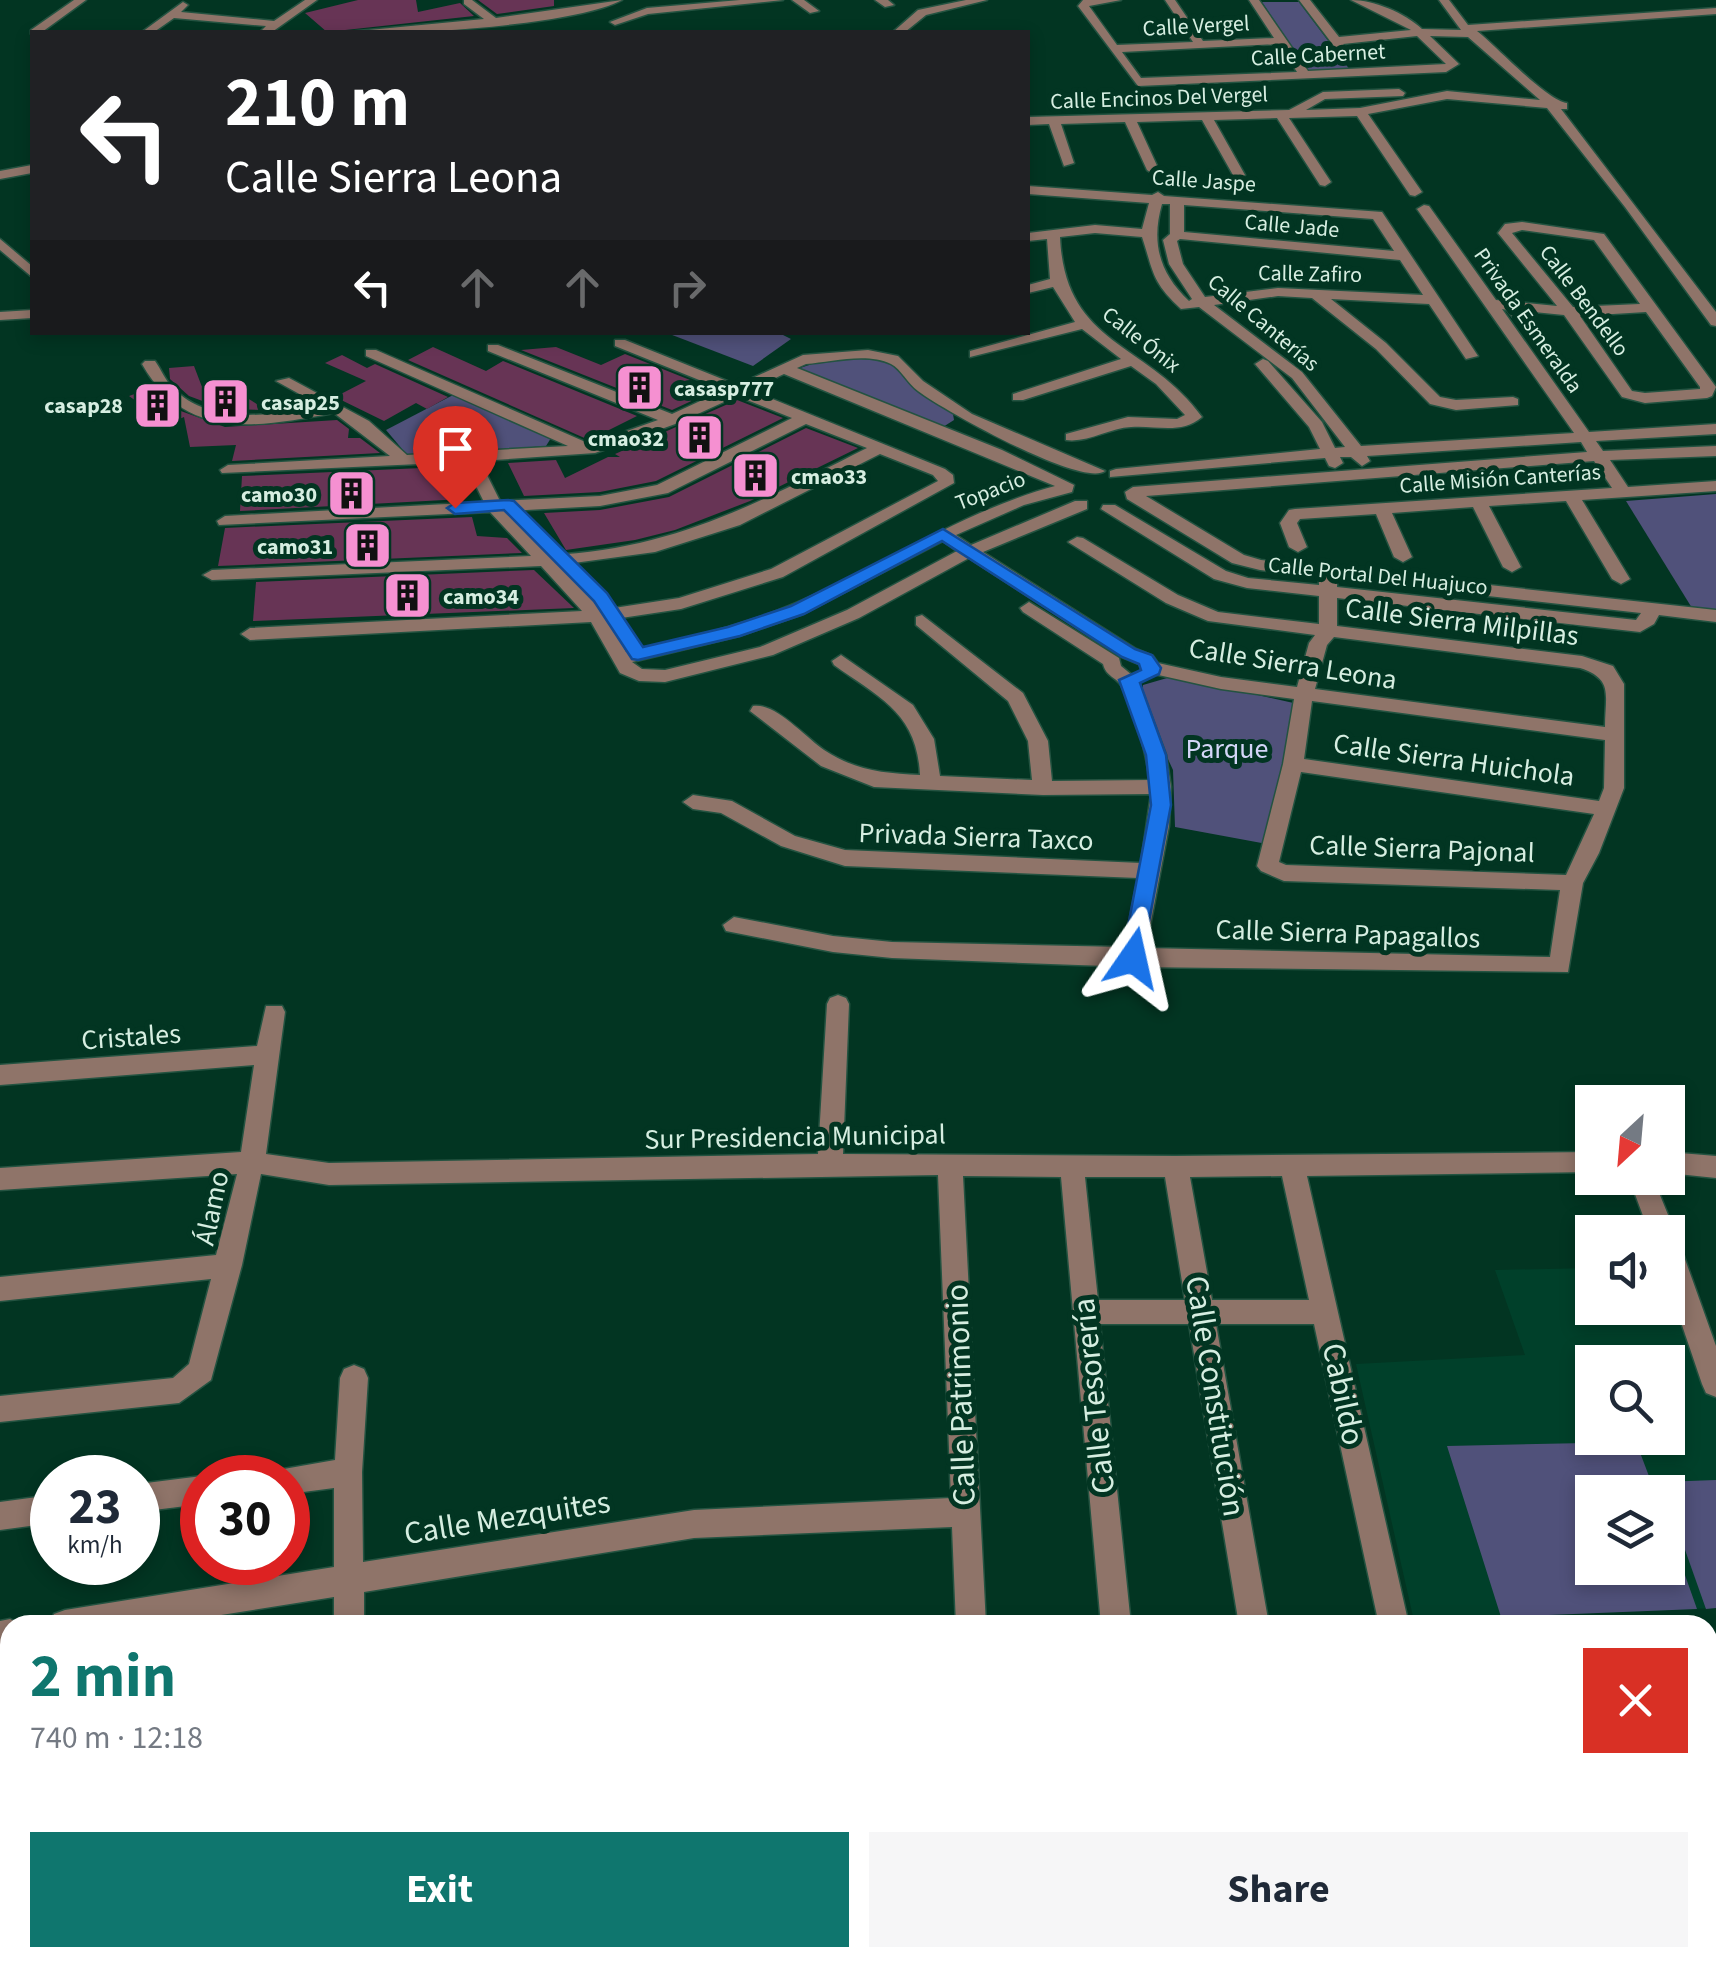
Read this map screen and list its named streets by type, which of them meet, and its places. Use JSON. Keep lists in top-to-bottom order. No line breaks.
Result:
{"streets":{"street":["Calle Vergel","Calle Cabernet","Calle Encinos Del Vergel","Calle Jaspe","Calle Jade","Calle Zafiro","Calle Bendello","Privada Esmeralda","Calle Canterías","Calle Ónix","Calle Misión Canterías","Topacio","Calle Portal Del Huajuco","Calle Sierra Milpillas","Calle Sierra Leona","Calle Sierra Huichola","Privada Sierra Taxco","Calle Sierra Pajonal","Calle Sierra Papagallos","Cristales","Sur Presidencia Municipal","Álamo","Cabildo","Calle Patrimonio","Calle Tesorería","Calle Constitución","Calle Mezquites"]},"crossings":[["Calle Vergel","Calle Cabernet"],["Calle Jaspe","Calle Jade"],["Calle Jaspe","Calle Canterías"],["Calle Jade","Calle Canterías"],["Calle Jade","Calle Ónix"],["Calle Zafiro","Calle Canterías"],["Privada Esmeralda","Calle Misión Canterías"],["Calle Sierra Milpillas","Calle Sierra Leona"],["Calle Sierra Huichola","Calle Sierra Pajonal"],["Calle Sierra Pajonal","Calle Sierra Papagallos"],["Cristales","Álamo"],["Sur Presidencia Municipal","Álamo"],["Sur Presidencia Municipal","Cabildo"],["Sur Presidencia Municipal","Calle Patrimonio"],["Sur Presidencia Municipal","Calle Tesorería"],["Sur Presidencia Municipal","Calle Constitución"],["Calle Patrimonio","Calle Mezquites"]],"parks":["Parque"],"places":{"building":["casasp777","casap25","casap28","cmao32","cmao33","camo30","camo31","camo34"]},"north":"bottom left","page":{"turn":["210 m","Calle Sierra Leona"],"speed":"23 km/h","limit":"30","heading":["2 min","740 m · 12:18"],"buttons":["Exit","Share"]}}
